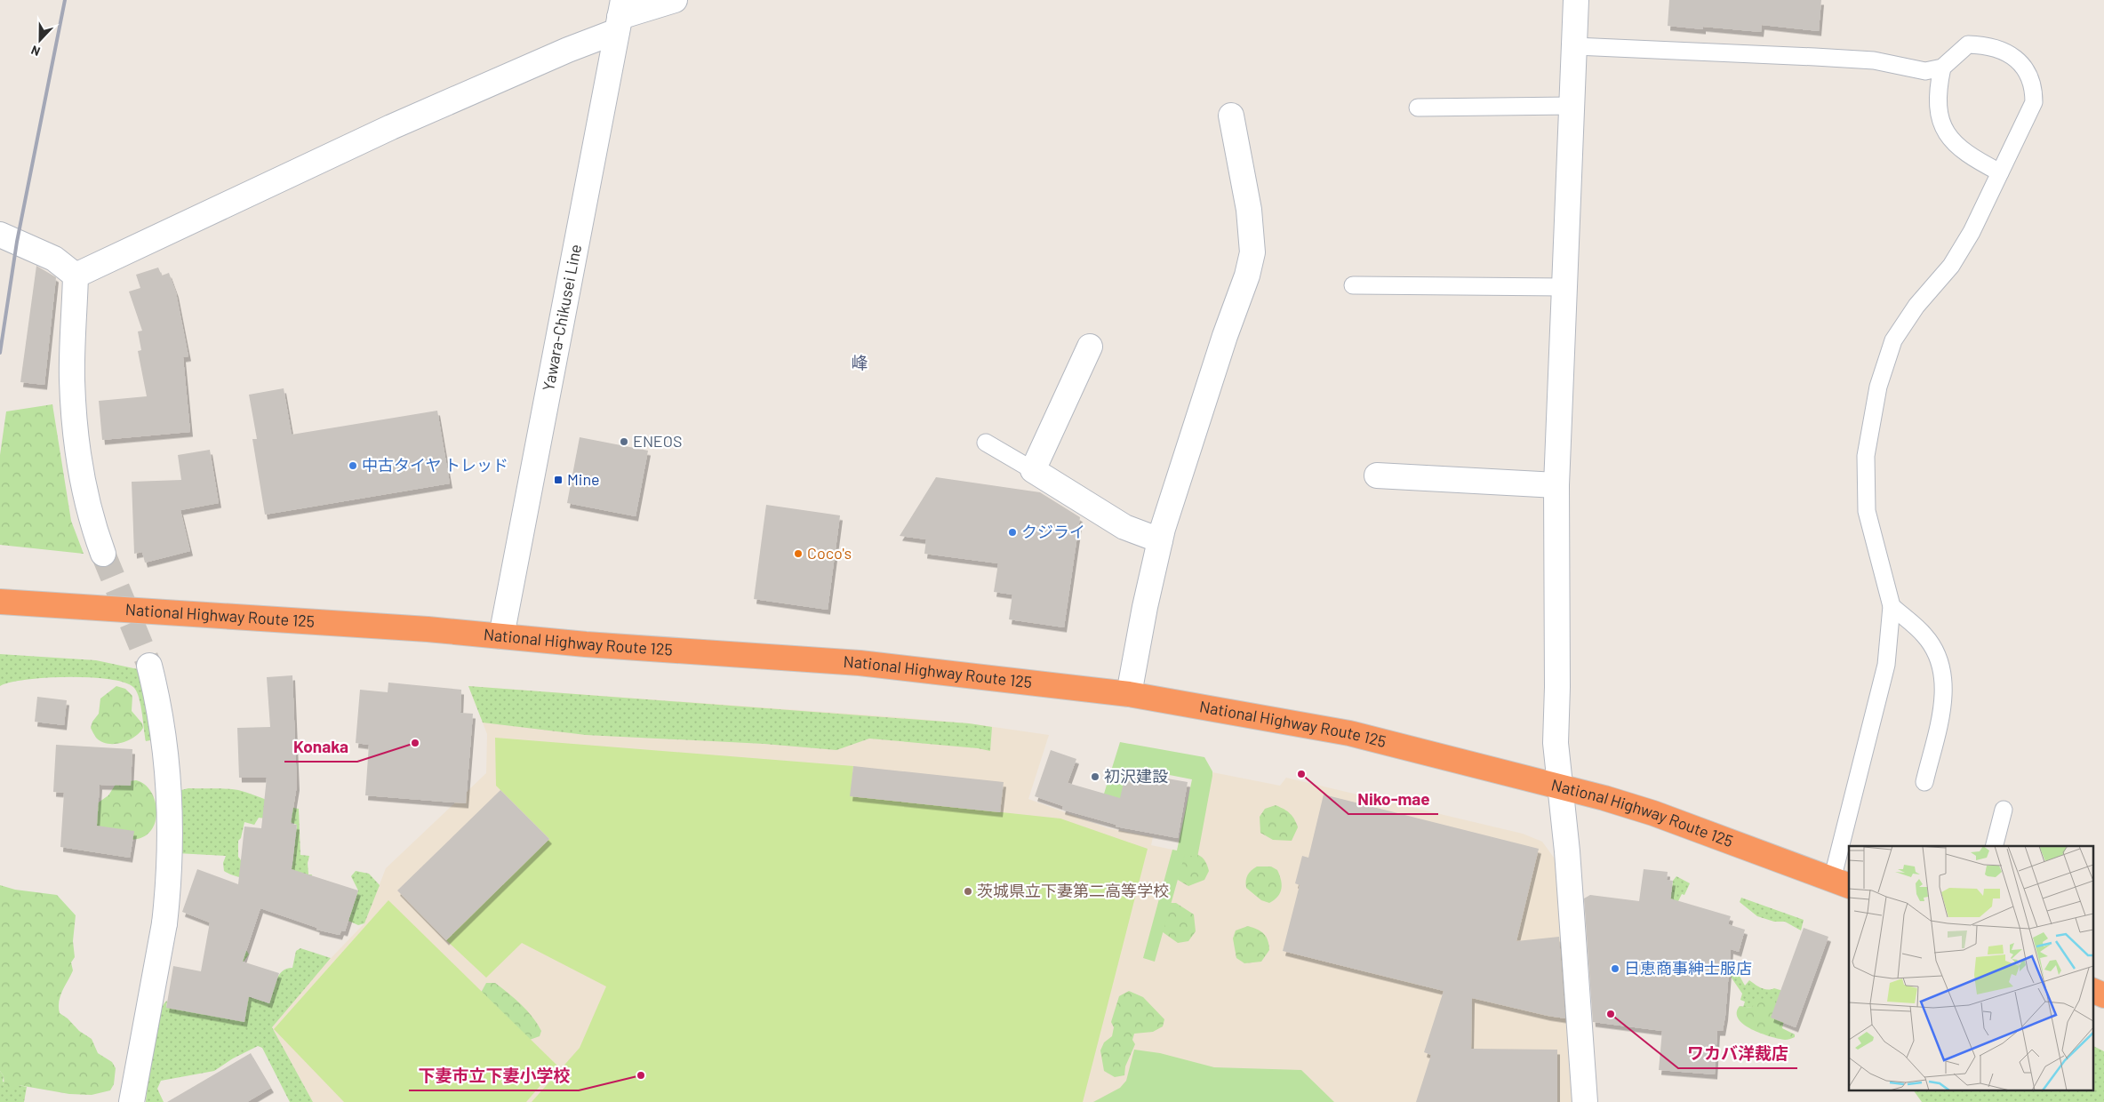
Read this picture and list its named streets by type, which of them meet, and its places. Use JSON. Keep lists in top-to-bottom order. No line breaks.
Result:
{"streets":{"highway":["National Highway Route 125"],"street":["Yawara-Chikusei Line"]},"crossings":[["Yawara-Chikusei Line","National Highway Route 125"]],"districts":["峰"],"places":{"other":["ENEOS","中古タイヤ トレッド","クジライ","Coco's","Konaka","Niko-mae","初沢建設","茨城県立下妻第二高等学校","日恵商事紳士服店","ワカバ洋裁店","下妻市立下妻小学校"],"transit":["Mine"]},"north":"bottom"}
